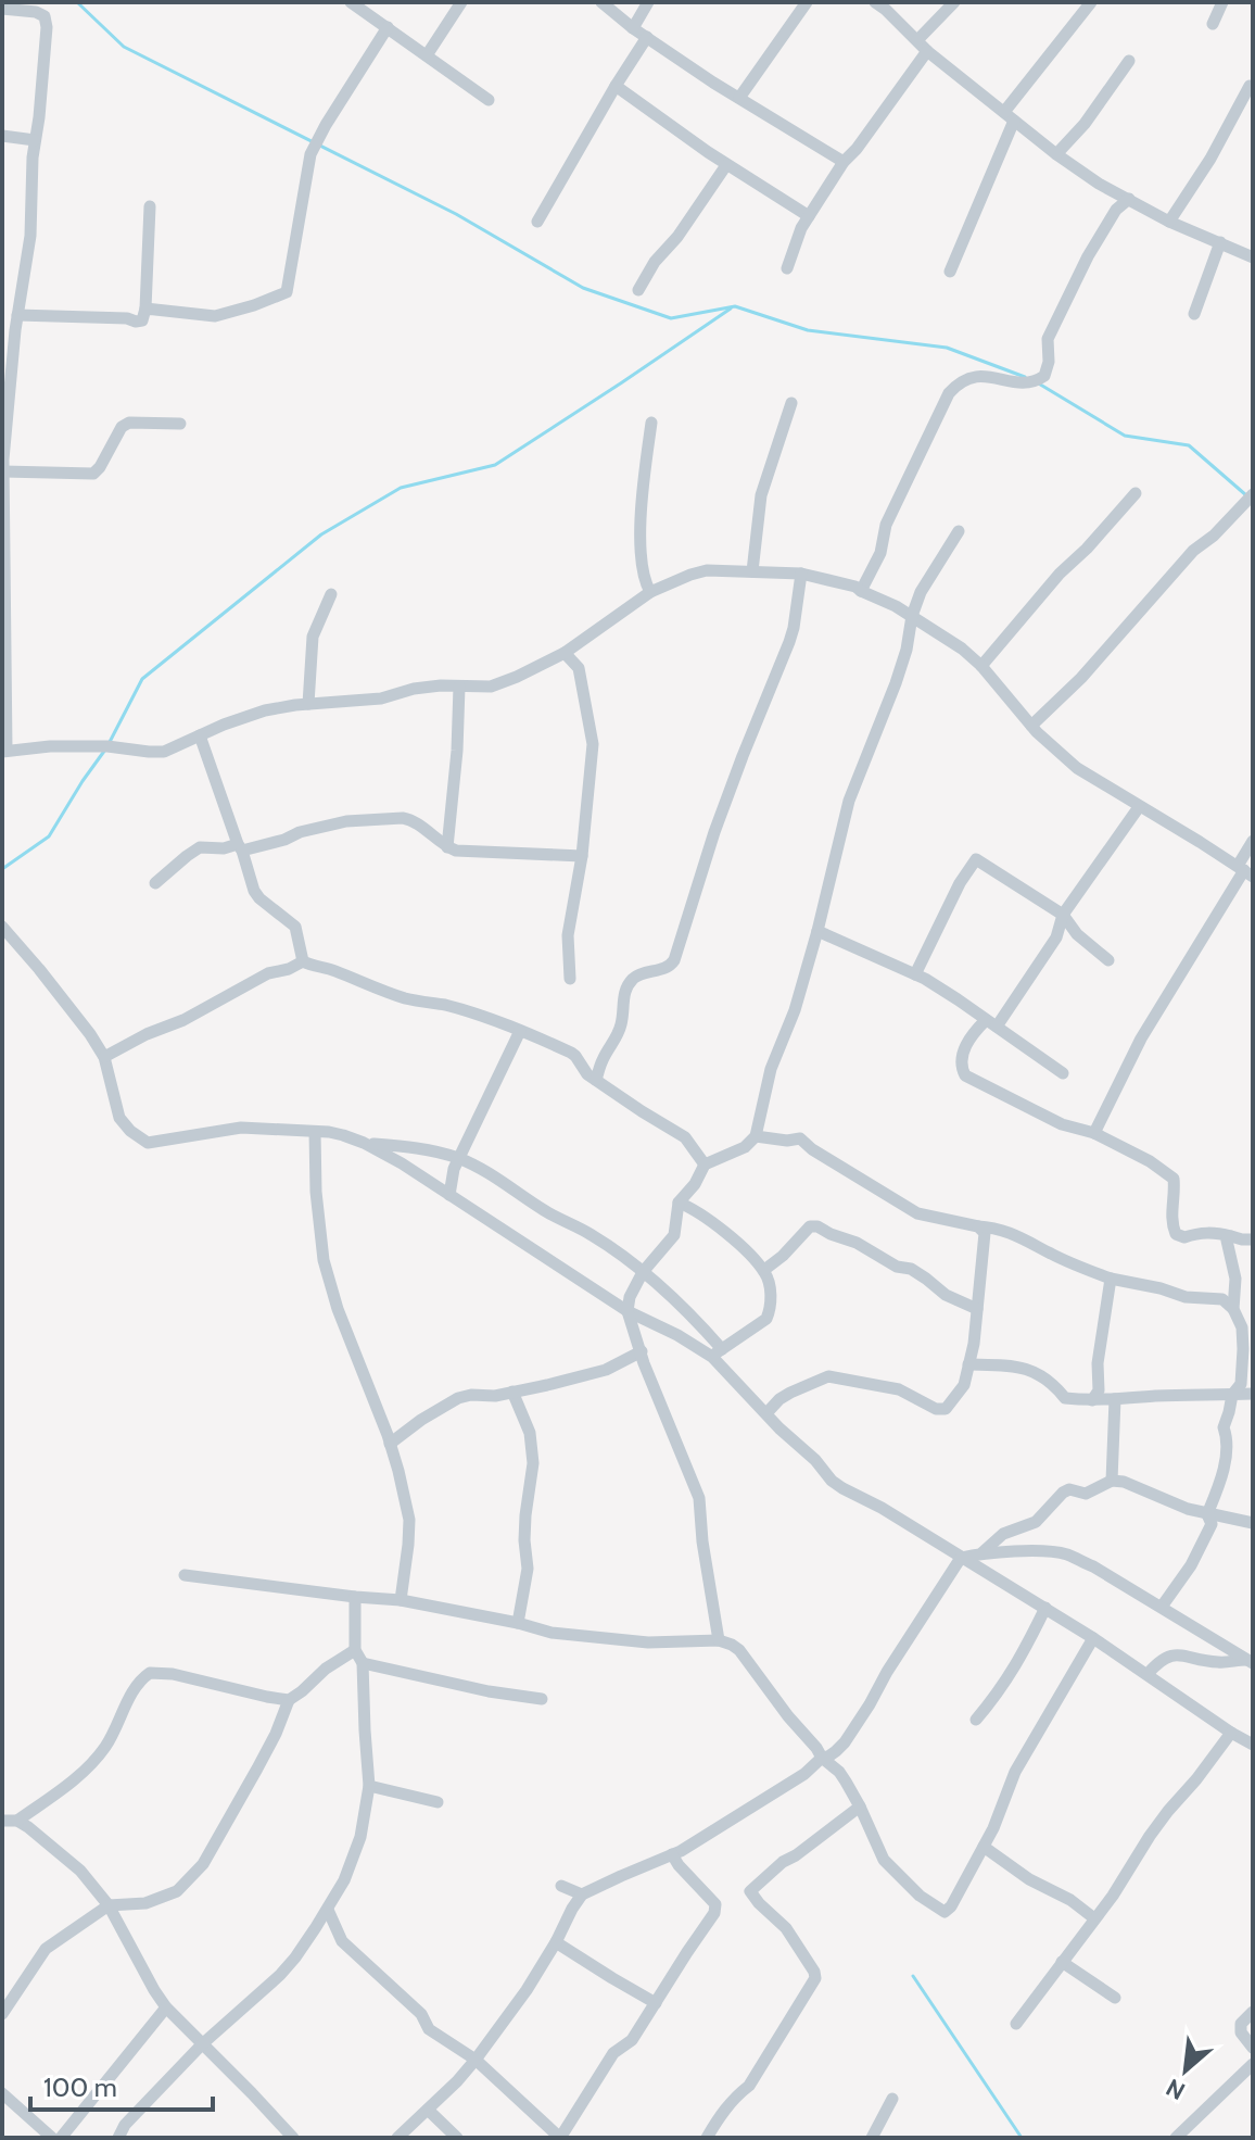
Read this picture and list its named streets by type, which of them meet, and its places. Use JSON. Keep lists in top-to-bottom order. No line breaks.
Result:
{"scale_bar":"100 m","north":"bottom left"}
